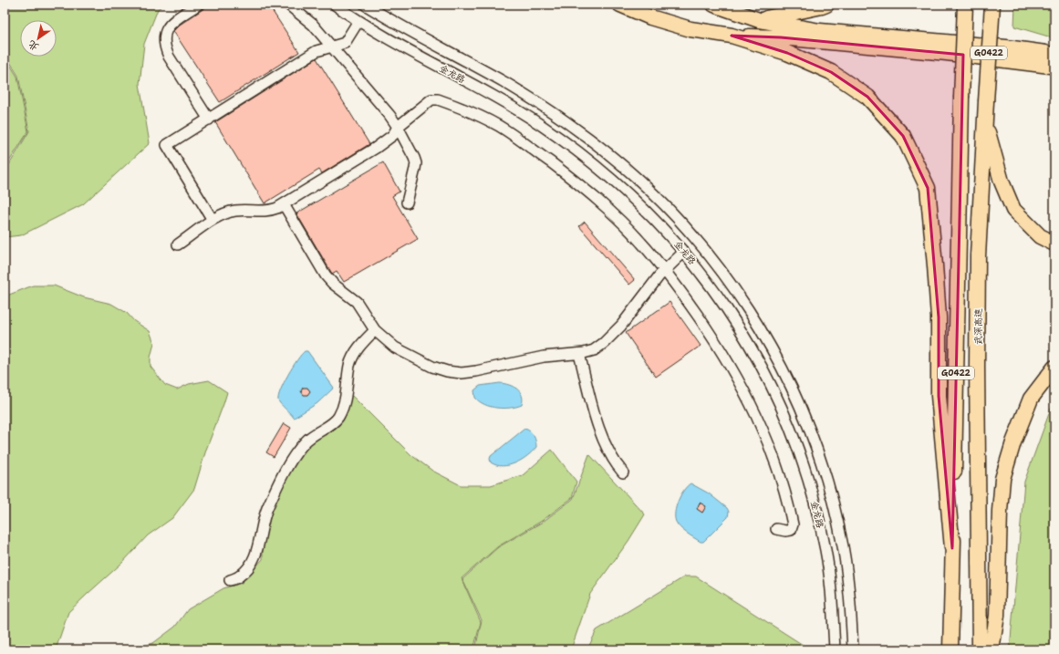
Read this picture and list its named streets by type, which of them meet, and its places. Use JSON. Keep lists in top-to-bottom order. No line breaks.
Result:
{"streets":{"highway":["G0422","武深高速"],"street":["金龙路"]},"north":"bottom left"}
